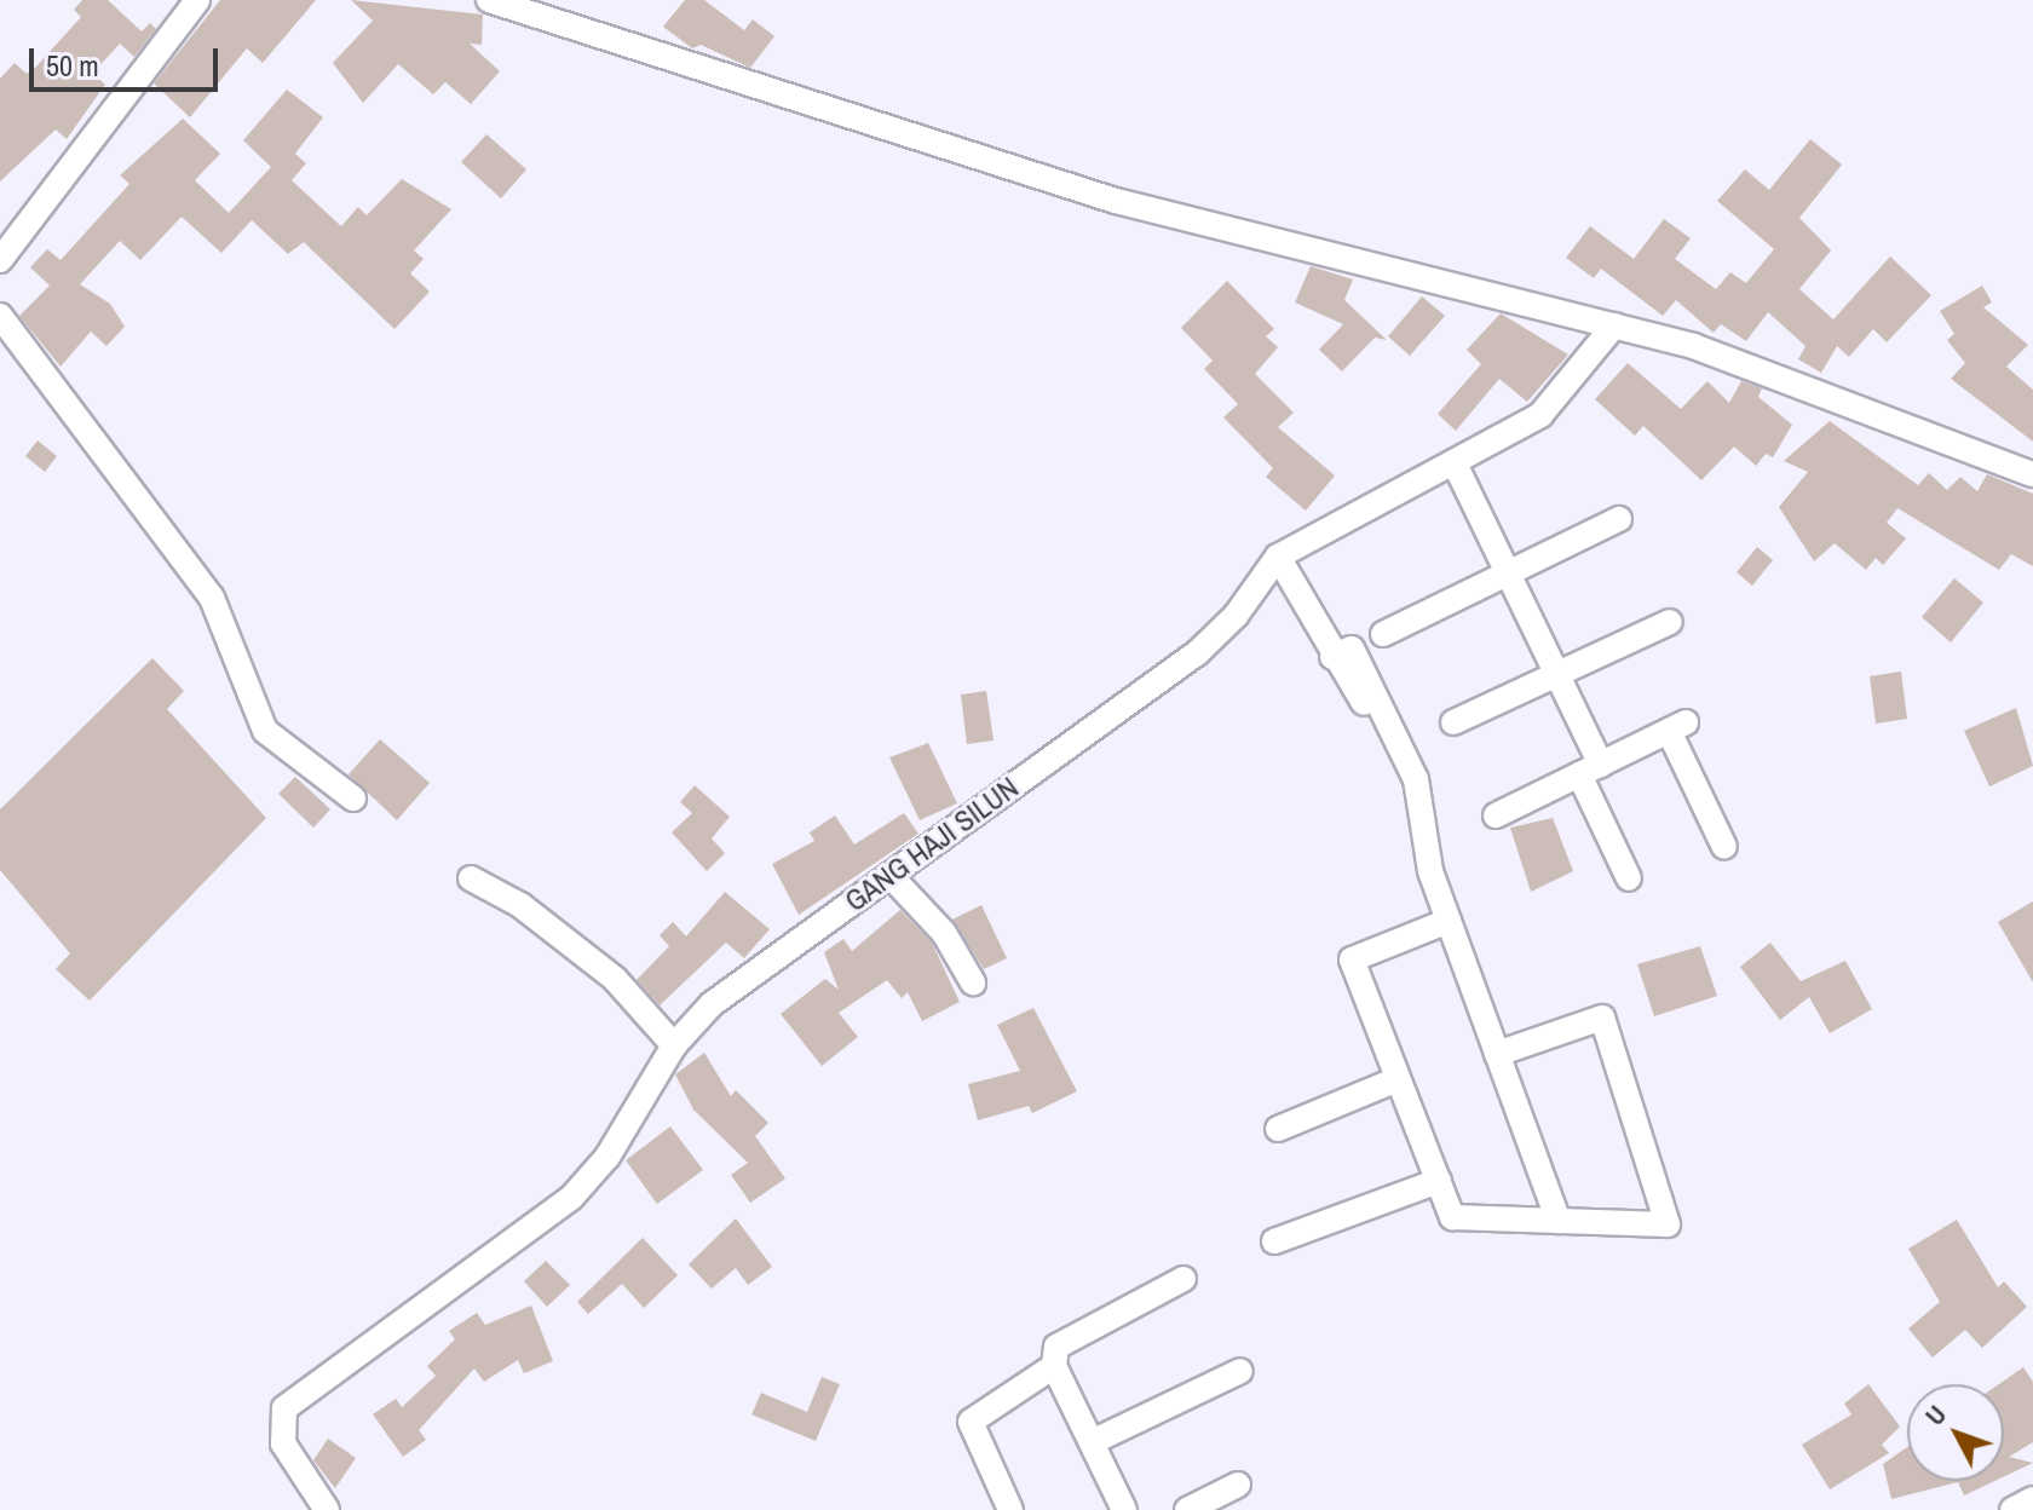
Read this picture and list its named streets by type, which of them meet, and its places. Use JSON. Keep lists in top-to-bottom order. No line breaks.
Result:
{"streets":{"street":["GANG HAJI SILUN"]},"scale_bar":"50 m","north":"top left"}
